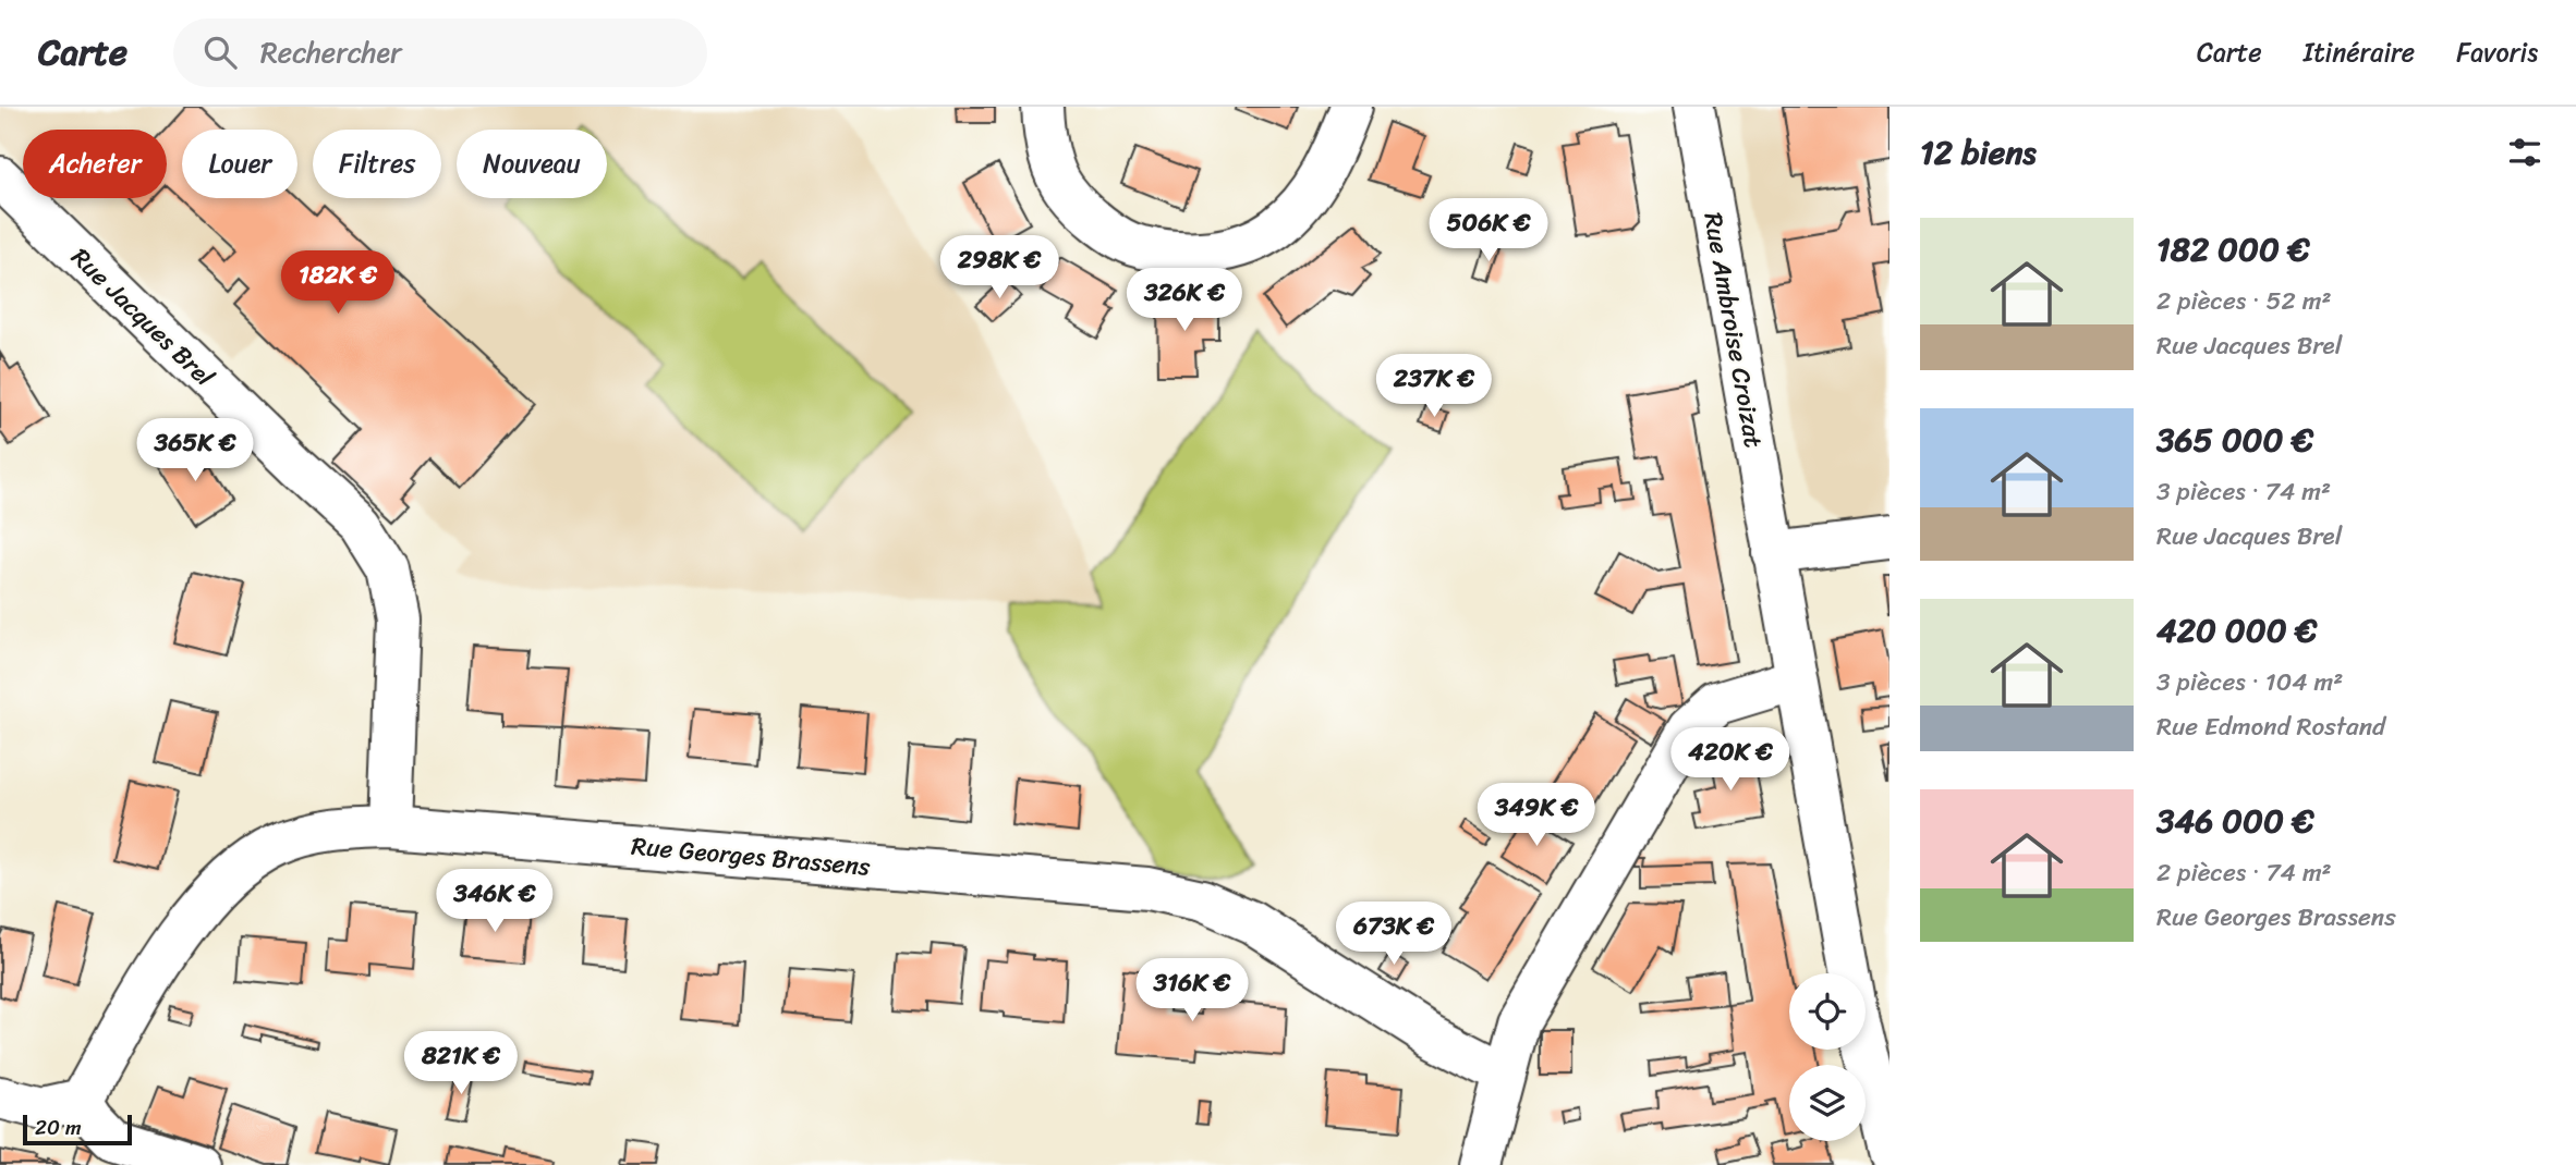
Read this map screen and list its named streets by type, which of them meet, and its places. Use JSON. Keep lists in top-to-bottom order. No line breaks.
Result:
{"streets":{"street":["Rue Jacques Brel","Rue Ambroise Croizat","Rue Georges Brassens"]},"crossings":[["Rue Jacques Brel","Rue Georges Brassens"]],"scale_bar":"20 m","page":{"header":"Carte","search":"Rechercher","nav":["Carte","Itinéraire","Favoris"],"heading":"12 biens","chip":["Acheter","Louer","Filtres","Nouveau"],"price":["506K €","298K €","182K €","326K €","237K €","365K €","420K €","349K €","346K €","673K €","316K €","821K €"],"list":[{"name":"182 000 €","note":"2 pièces · 52 m² · Rue Jacques Brel"},{"name":"365 000 €","note":"3 pièces · 74 m² · Rue Jacques Brel"},{"name":"420 000 €","note":"3 pièces · 104 m² · Rue Edmond Rostand"},{"name":"346 000 €","note":"2 pièces · 74 m² · Rue Georges Brassens"}],"scale":"20 m"}}
